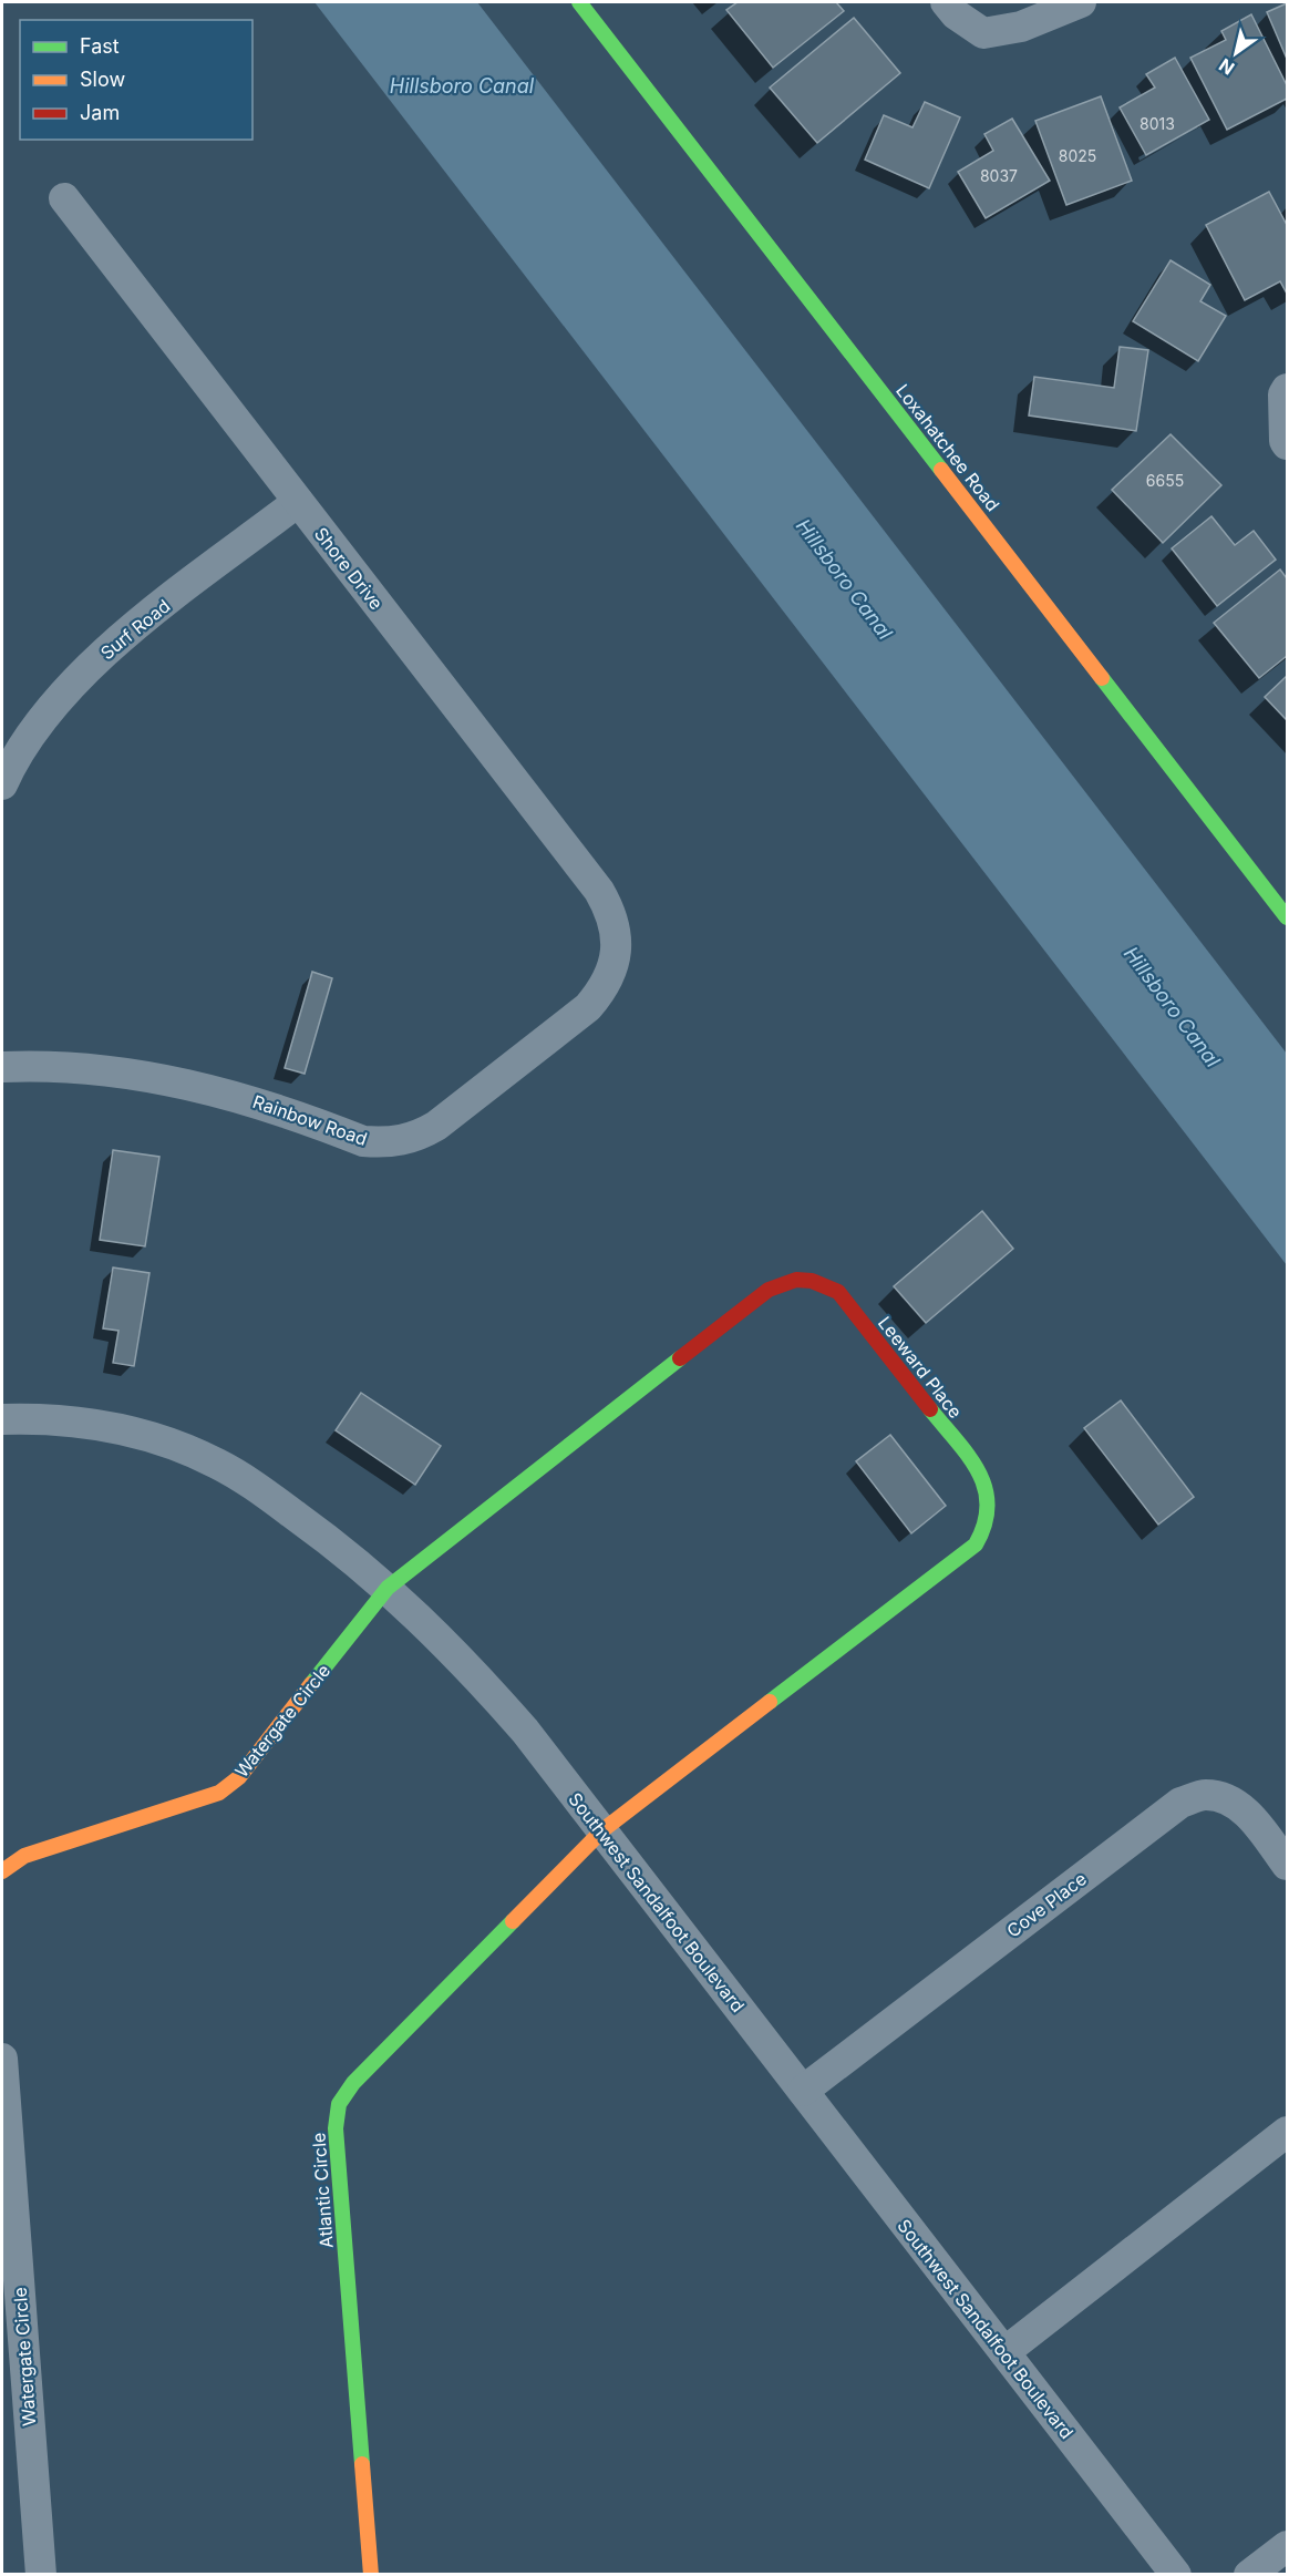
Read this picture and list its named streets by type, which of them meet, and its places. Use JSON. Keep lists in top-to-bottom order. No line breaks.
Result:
{"streets":{"street":["Loxahatchee Road","Shore Drive","Surf Road","Rainbow Road","Leeward Place","Watergate Circle","Southwest Sandalfoot Boulevard","Cove Place","Atlantic Circle"]},"crossings":[["Shore Drive","Surf Road"],["Shore Drive","Rainbow Road"],["Leeward Place","Watergate Circle"],["Leeward Place","Southwest Sandalfoot Boulevard"],["Leeward Place","Atlantic Circle"],["Watergate Circle","Southwest Sandalfoot Boulevard"],["Southwest Sandalfoot Boulevard","Cove Place"],["Southwest Sandalfoot Boulevard","Atlantic Circle"]],"water":["Hillsboro Canal"],"house_numbers":["8013","8025","8037","6655"],"legend":["Fast","Slow","Jam"],"north":"bottom left"}
